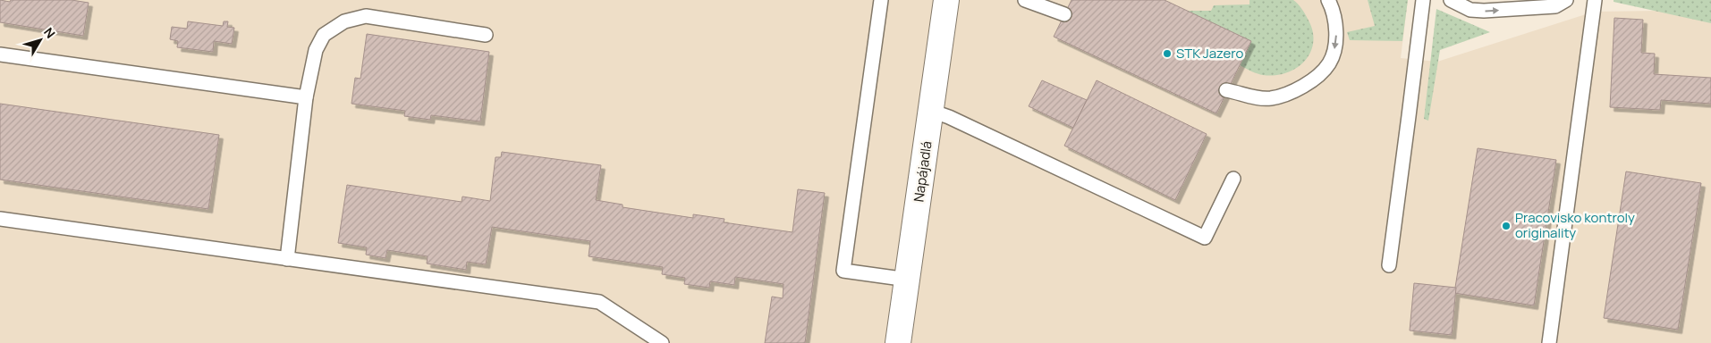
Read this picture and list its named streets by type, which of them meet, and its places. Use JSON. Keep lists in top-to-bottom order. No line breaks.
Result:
{"streets":{"street":["Napájadlá"]},"places":["STK Jazero","Pracovisko kontroly originality"],"north":"top right"}
